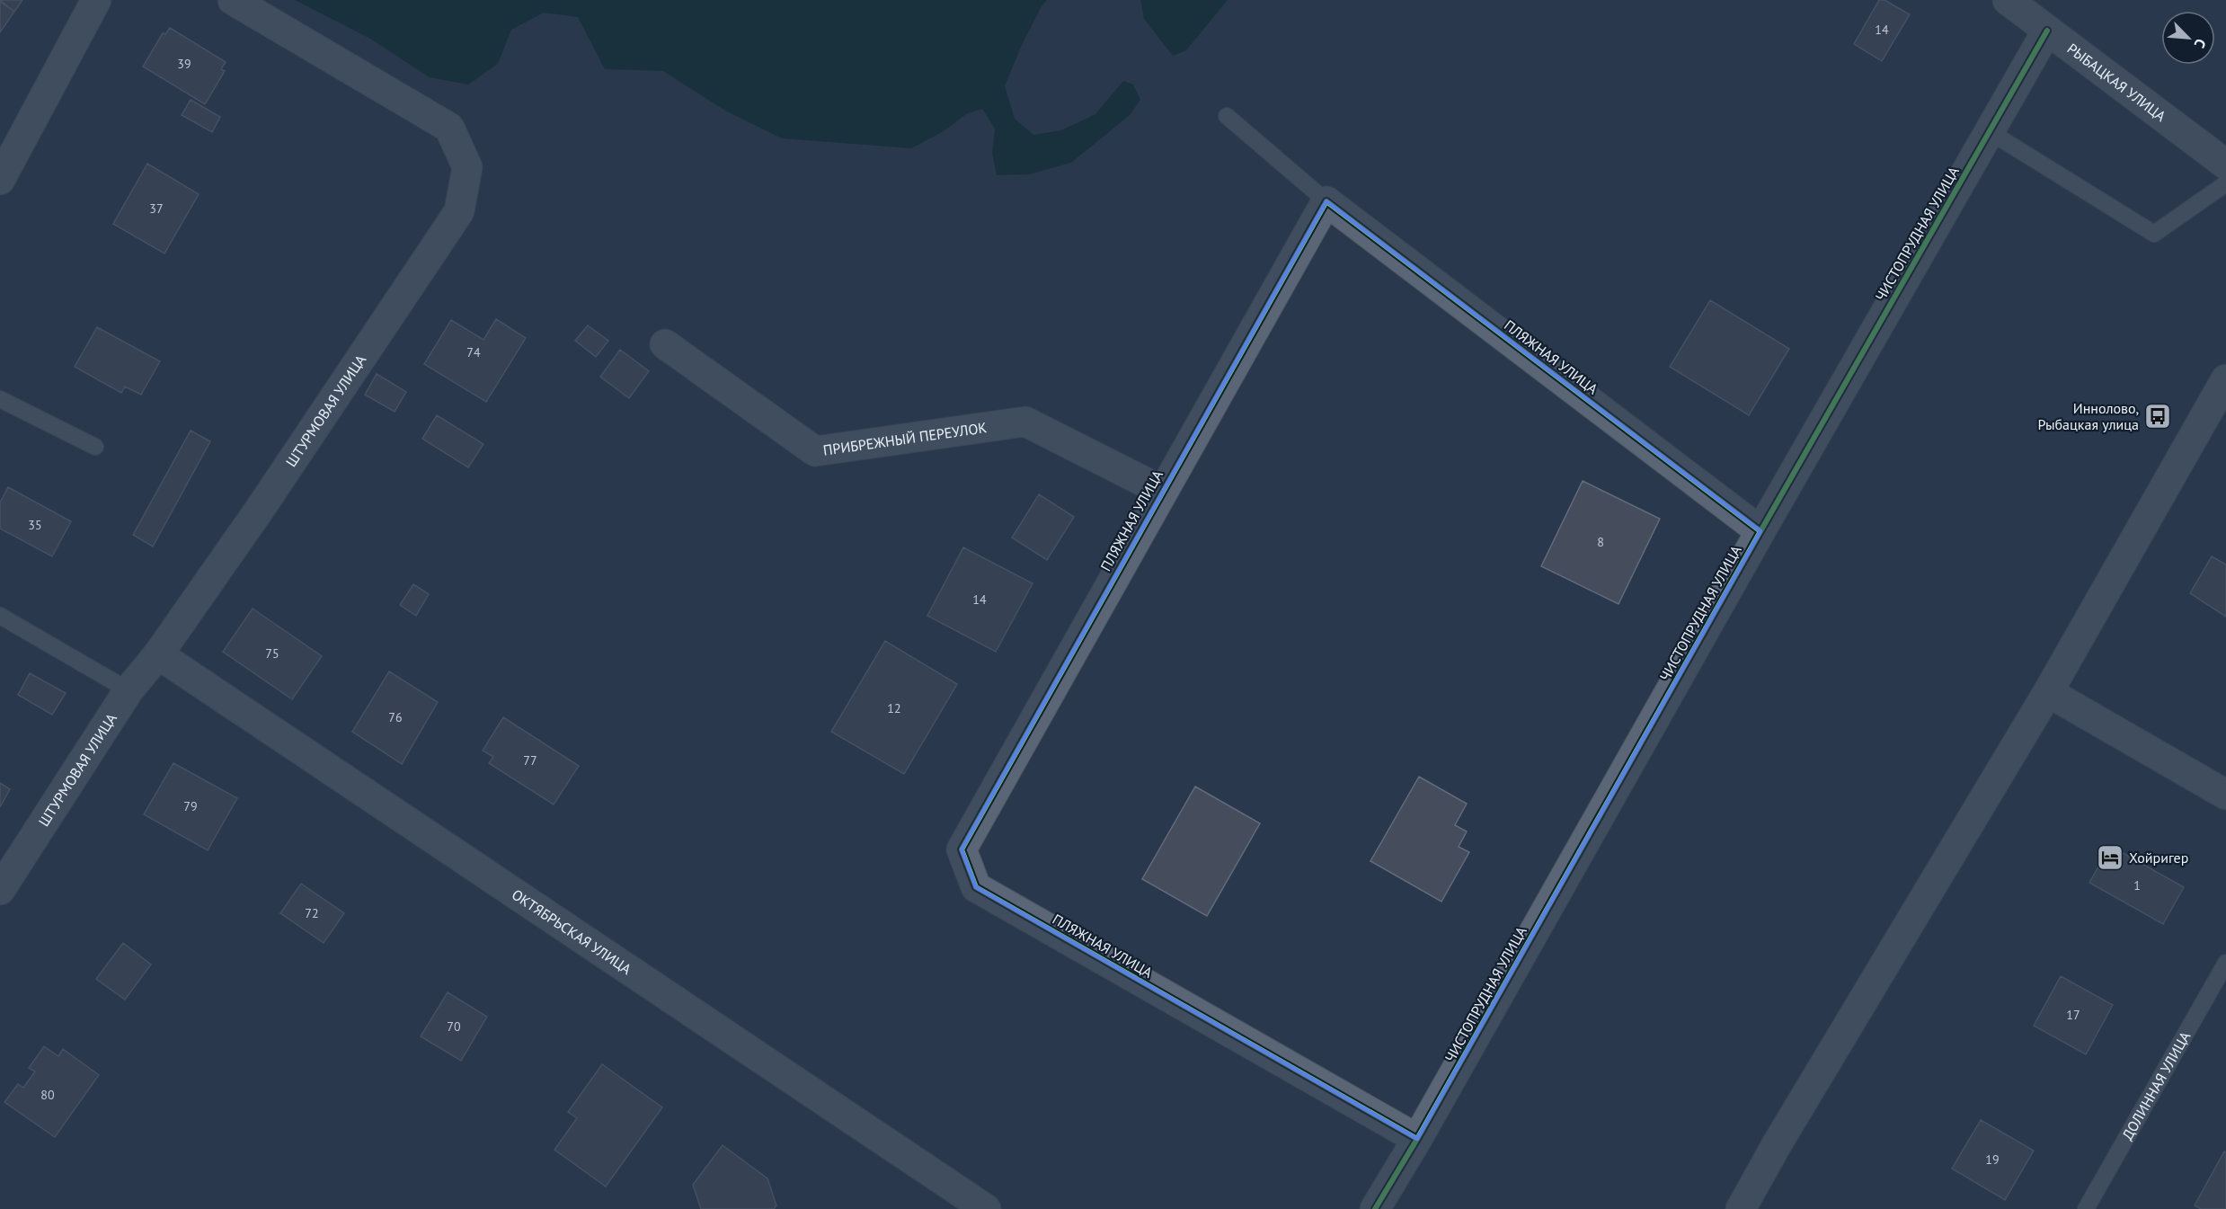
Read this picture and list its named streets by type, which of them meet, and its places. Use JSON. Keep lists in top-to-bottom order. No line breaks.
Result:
{"streets":{"street":["РЫБАЦКАЯ УЛИЦА","ЧИСТОПРУДНАЯ УЛИЦА","ПЛЯЖНАЯ УЛИЦА","ШТУРМОВАЯ УЛИЦА","ПРИБРЕЖНЫЙ ПЕРЕУЛОК","ОКТЯБРЬСКАЯ УЛИЦА"],"lane":["ДОЛИННАЯ УЛИЦА"]},"crossings":[["РЫБАЦКАЯ УЛИЦА","ЧИСТОПРУДНАЯ УЛИЦА"],["ЧИСТОПРУДНАЯ УЛИЦА","ПЛЯЖНАЯ УЛИЦА"],["ПЛЯЖНАЯ УЛИЦА","ПРИБРЕЖНЫЙ ПЕРЕУЛОК"],["ШТУРМОВАЯ УЛИЦА","ОКТЯБРЬСКАЯ УЛИЦА"]],"places":{"bus stop":["Иннолово, Рыбацкая улица"],"hotel":["Хойригер"]},"house_numbers":["14","39","37","74","35","8","14","75","12","76","77","79","1","72","17","70","80","19"],"north":"bottom right"}
